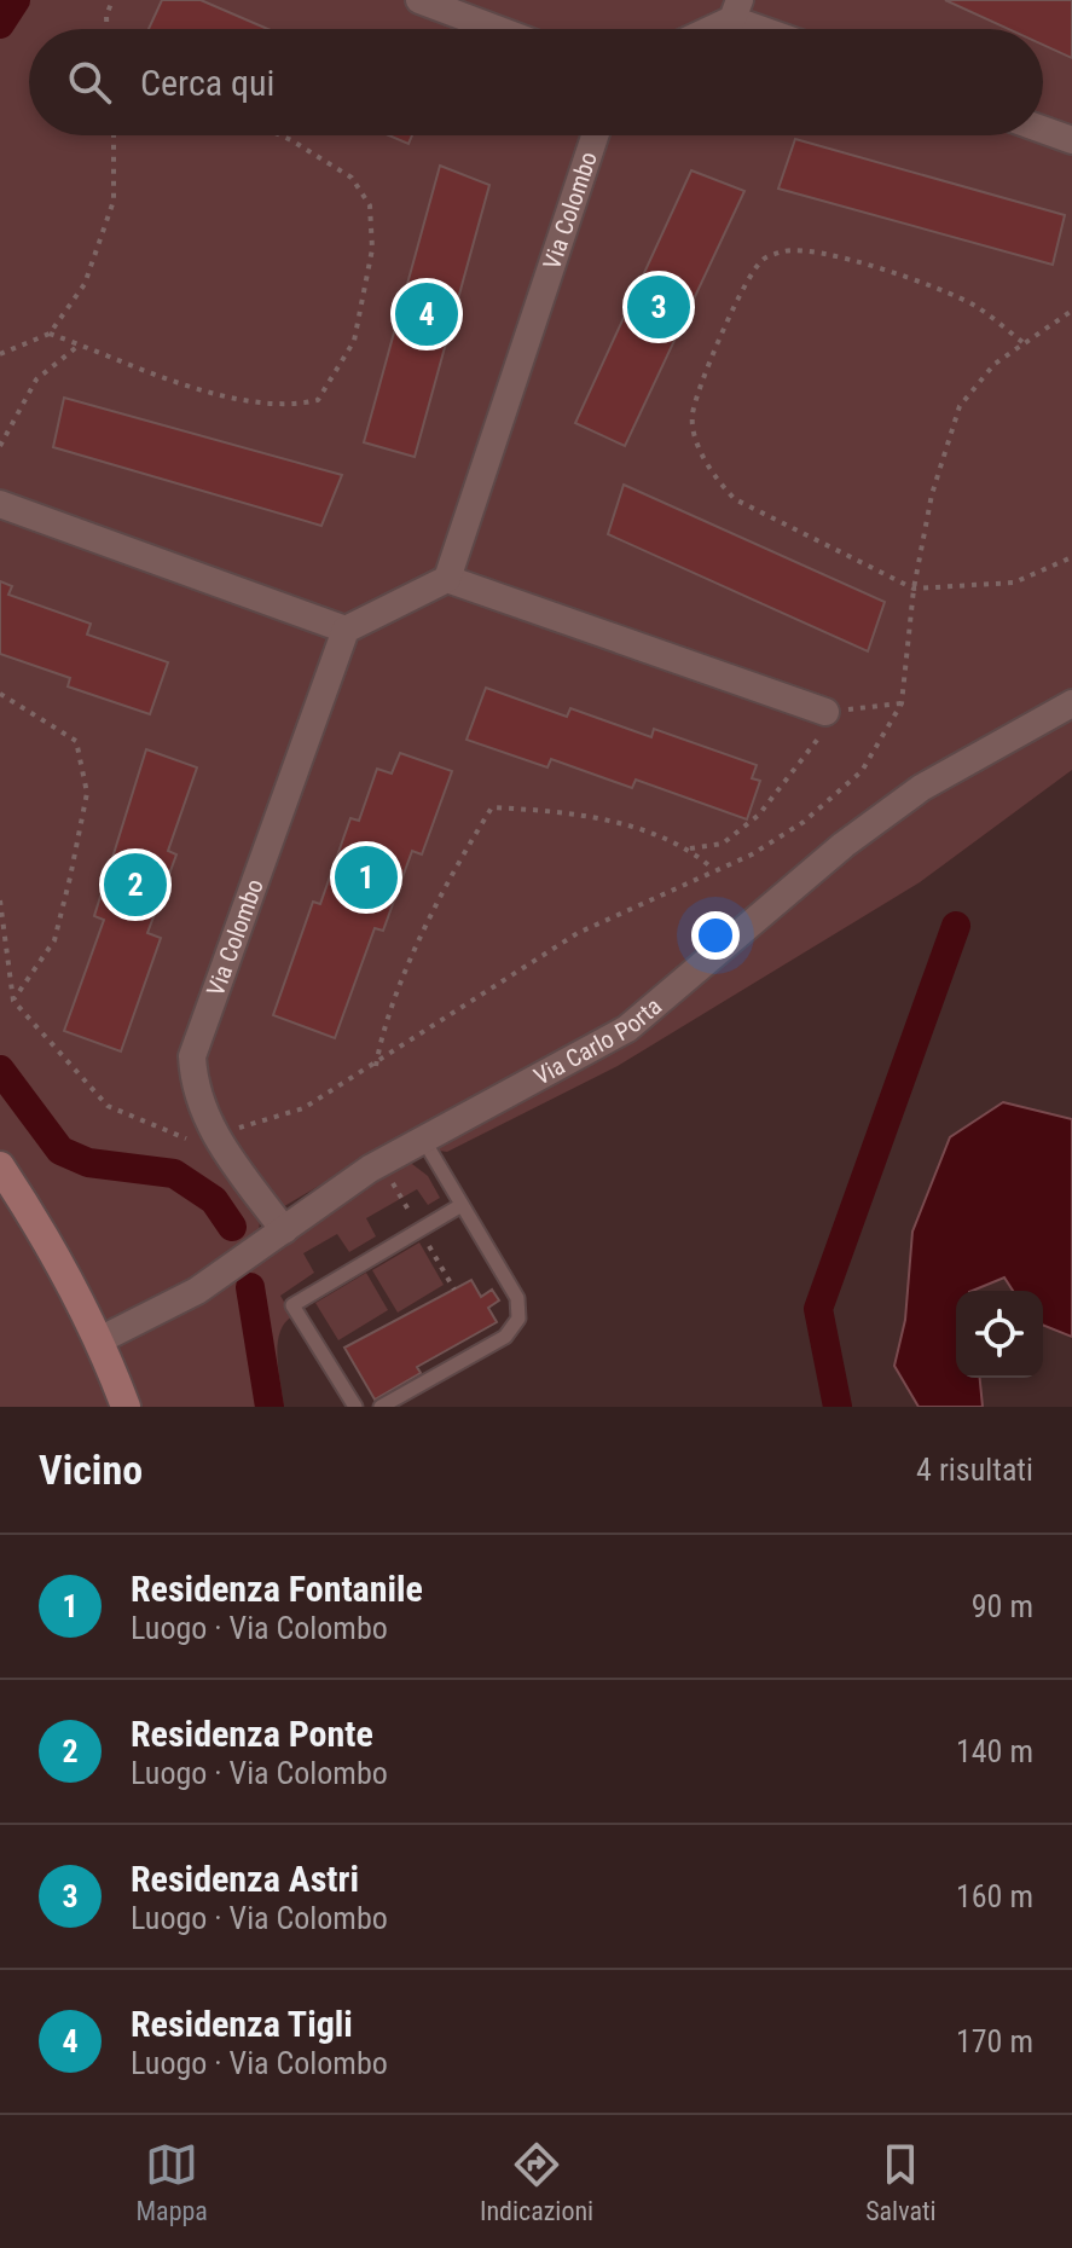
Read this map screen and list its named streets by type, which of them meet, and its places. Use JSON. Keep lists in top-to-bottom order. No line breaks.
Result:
{"streets":{"street":["Via Colombo","Via Carlo Porta"]},"crossings":[["Via Colombo","Via Carlo Porta"]],"page":{"search":"Cerca qui","pins":["3","4","1","2"],"heading":["Vicino","4 risultati"],"list":[{"mark":"1","name":"Residenza Fontanile","note":"Luogo · Via Colombo","value":"90 m"},{"mark":"2","name":"Residenza Ponte","note":"Luogo · Via Colombo","value":"140 m"},{"mark":"3","name":"Residenza Astri","note":"Luogo · Via Colombo","value":"160 m"},{"mark":"4","name":"Residenza Tigli","note":"Luogo · Via Colombo","value":"170 m"}],"nav":["Mappa","Indicazioni","Salvati"]}}
